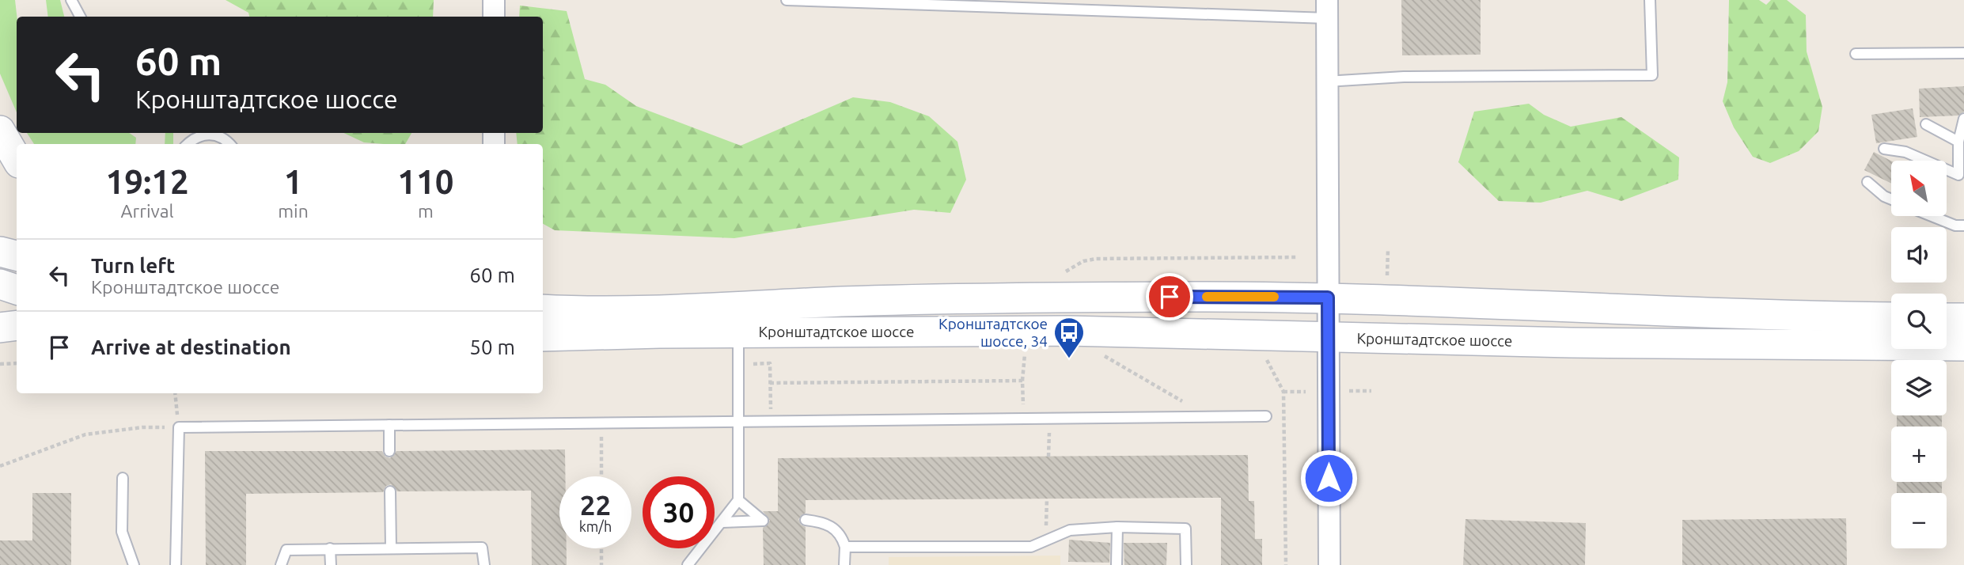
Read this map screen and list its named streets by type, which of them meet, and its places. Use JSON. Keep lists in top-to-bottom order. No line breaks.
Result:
{"streets":{"main road":["Кронштадтское шоссе"]},"places":{"bus stop":["Кронштадтское шоссе, 34"]},"north":"top left","page":{"turn":["60 m","Кронштадтское шоссе"],"eta":["19:12","Arrival","1","min","110","m"],"map_buttons":["+","−"],"list":[{"name":"Turn left","note":"Кронштадтское шоссе","value":"60 m"},{"name":"Arrive at destination","value":"50 m"}],"speed":"22 km/h","limit":"30"}}
